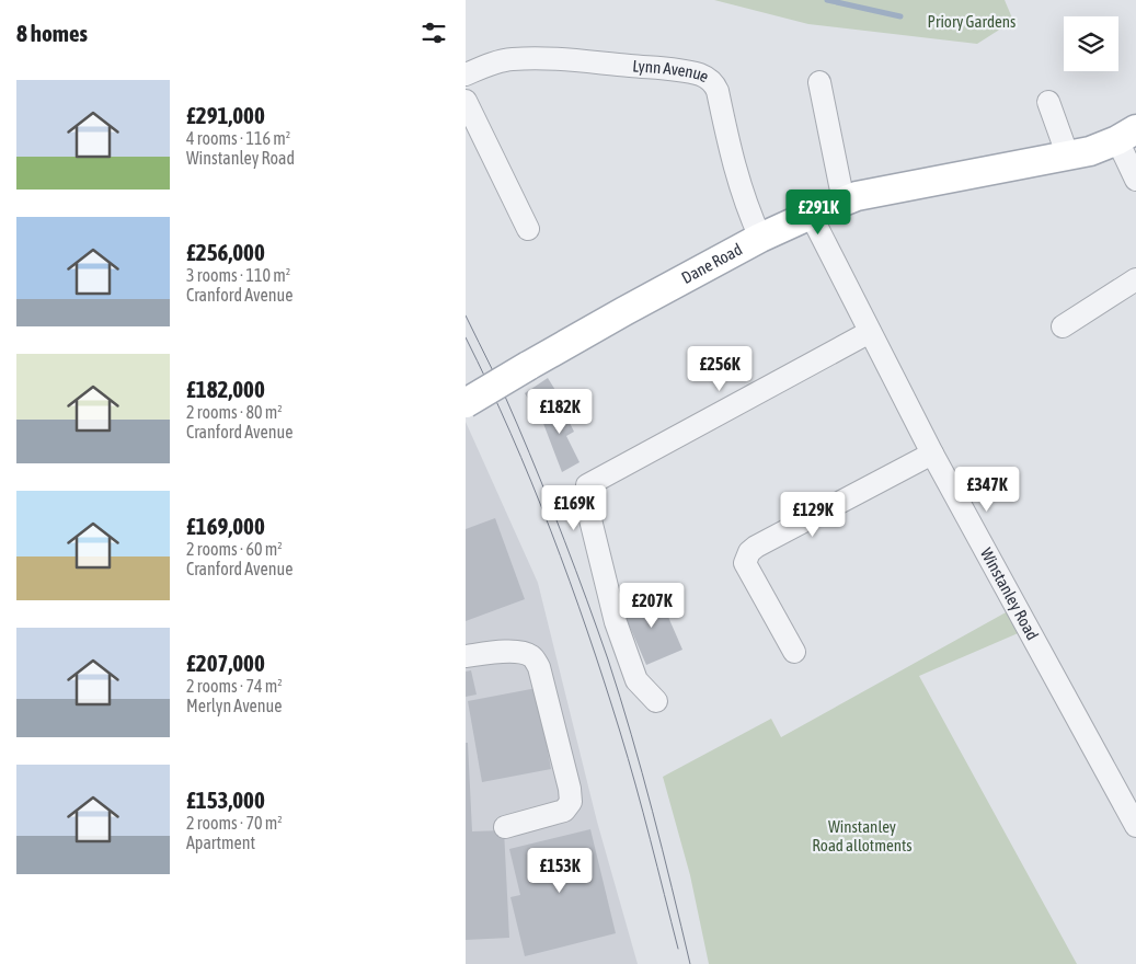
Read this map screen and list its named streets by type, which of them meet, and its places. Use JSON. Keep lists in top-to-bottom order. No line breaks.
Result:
{"streets":{"main road":["Dane Road"],"street":["Lynn Avenue","Winstanley Road"]},"crossings":[["Lynn Avenue","Dane Road"],["Dane Road","Winstanley Road"]],"parks":["Priory Gardens","Winstanley Road allotments"],"page":{"heading":"8 homes","list":[{"name":"£291,000","note":"4 rooms · 116 m² · Winstanley Road"},{"name":"£256,000","note":"3 rooms · 110 m² · Cranford Avenue"},{"name":"£182,000","note":"2 rooms · 80 m² · Cranford Avenue"},{"name":"£169,000","note":"2 rooms · 60 m² · Cranford Avenue"},{"name":"£207,000","note":"2 rooms · 74 m² · Merlyn Avenue"},{"name":"£153,000","note":"2 rooms · 70 m² · Apartment"}],"price":["£291K","£256K","£182K","£347K","£169K","£129K","£207K","£153K"]}}
